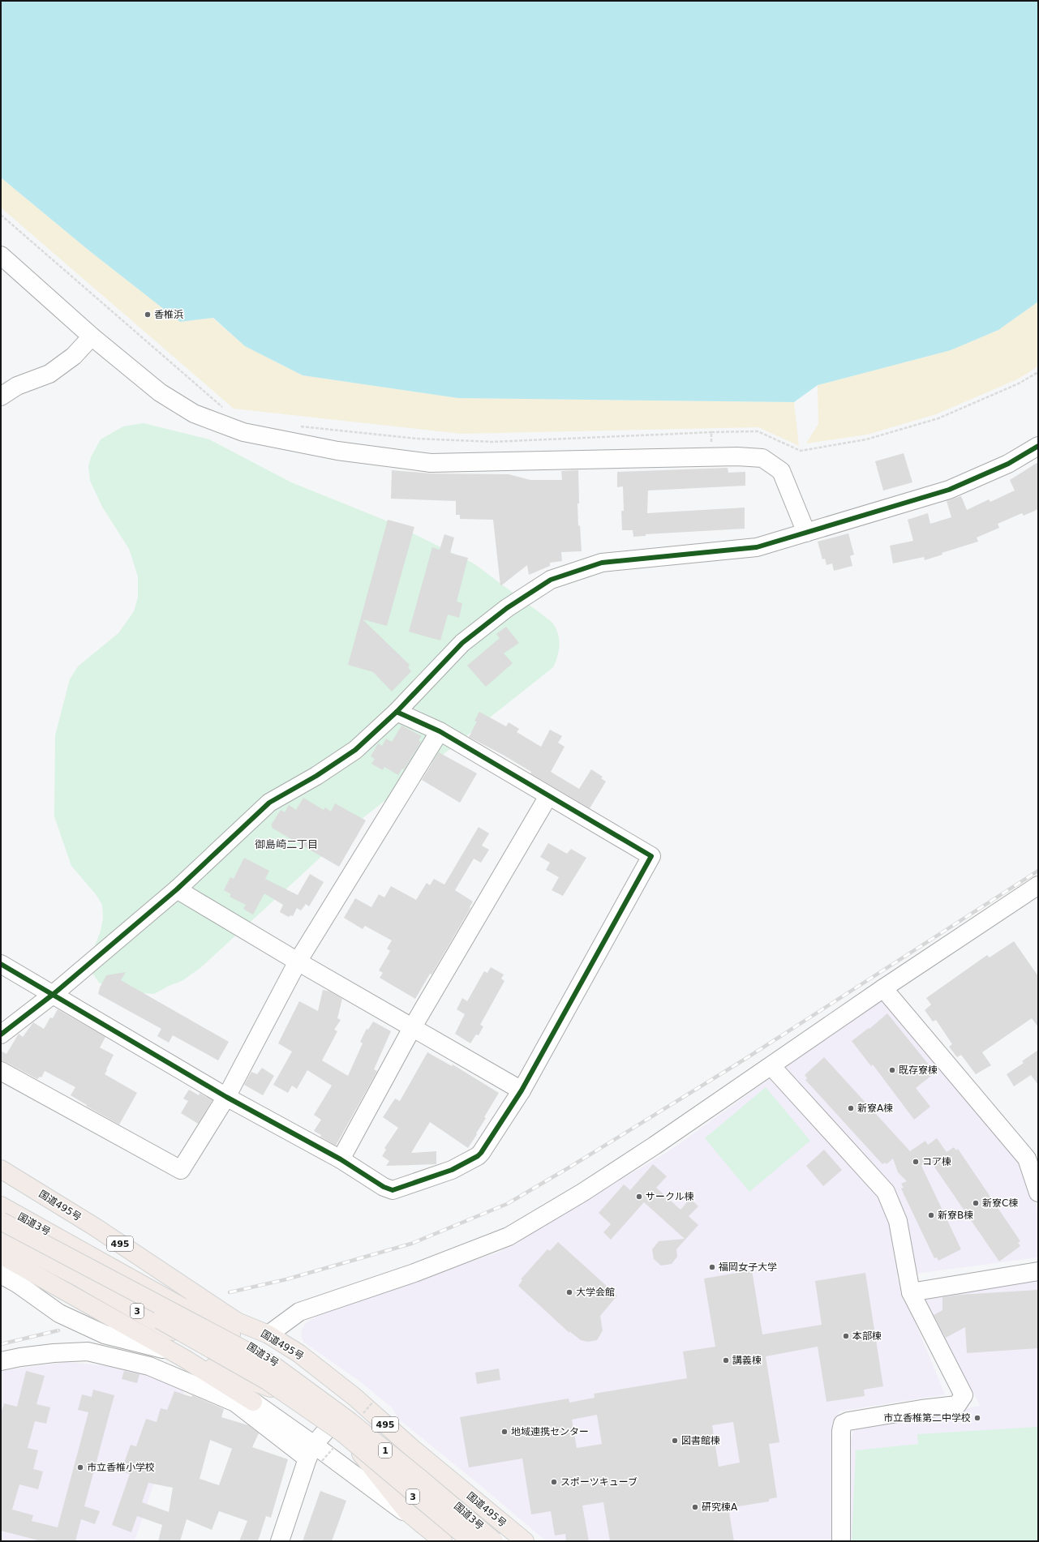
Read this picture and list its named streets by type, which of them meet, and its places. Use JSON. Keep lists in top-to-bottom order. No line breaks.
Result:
{"streets":{"highway":["国道495号","国道3号","495","3","1"]},"crossings":[["国道495号","国道3号"]],"districts":["御島崎二丁目"],"places":["香椎浜","既存寮棟","新寮A棟","コア棟","サークル棟","新寮C棟","新寮B棟","福岡女子大学","大学会館","本部棟","講義棟","市立香椎第二中学校","地域連携センター","図書館棟","市立香椎小学校","スポーツキューブ","研究棟A"]}
